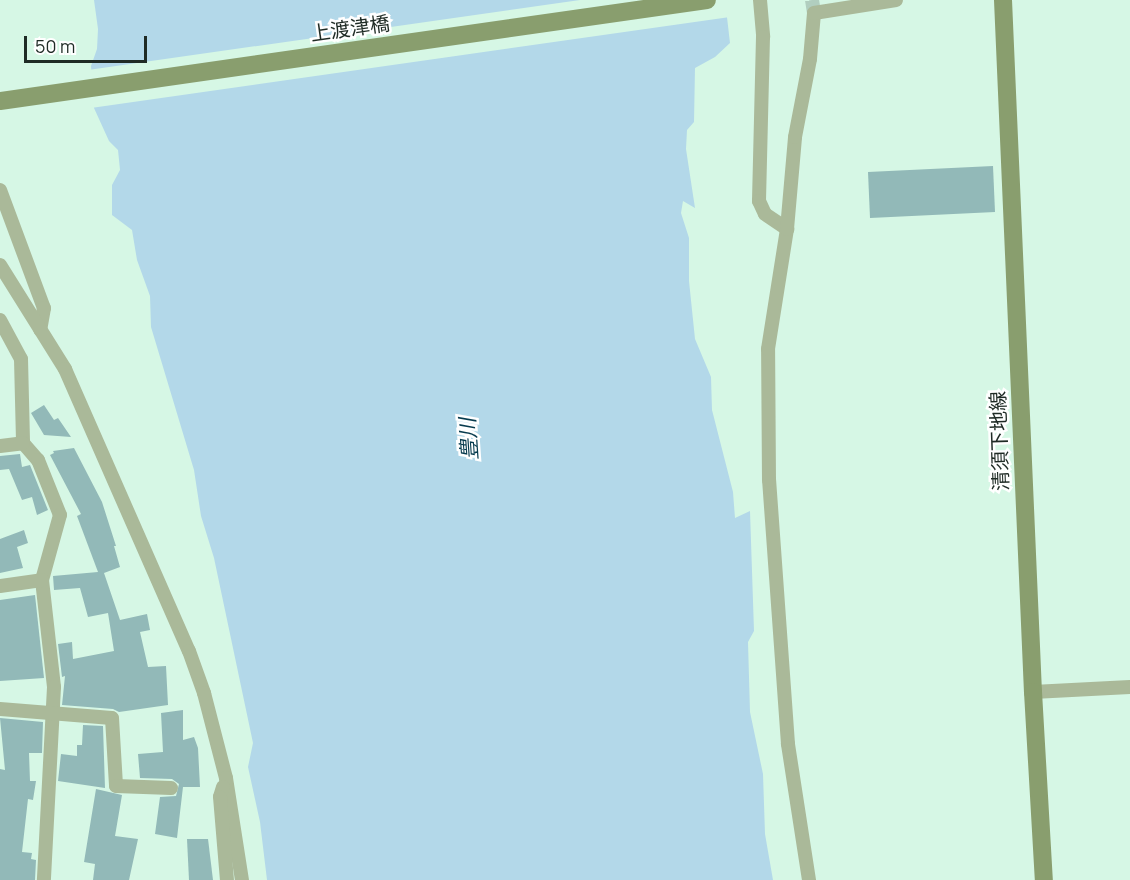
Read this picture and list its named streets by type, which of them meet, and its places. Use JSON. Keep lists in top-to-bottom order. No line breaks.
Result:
{"streets":{"main road":["上渡津橋","清須下地線"]},"water":["豊川"],"scale_bar":"50 m"}
